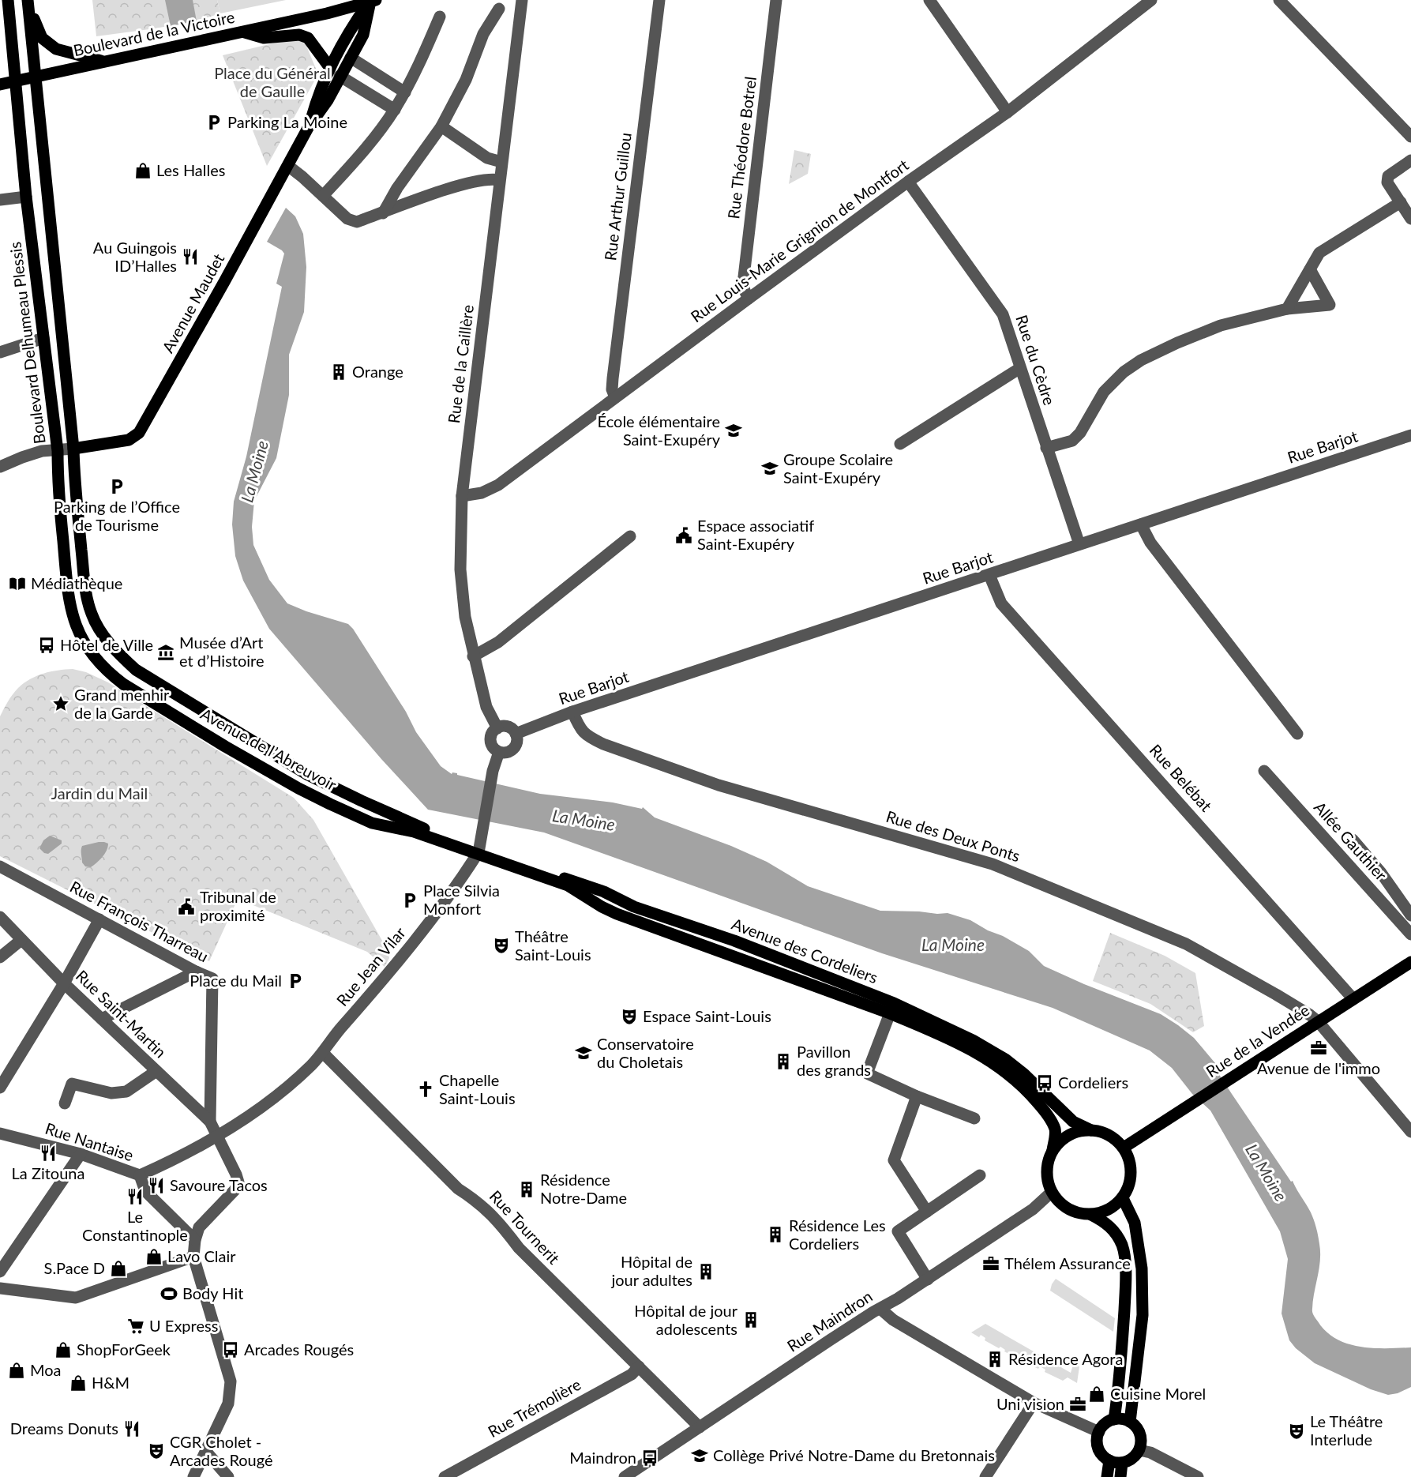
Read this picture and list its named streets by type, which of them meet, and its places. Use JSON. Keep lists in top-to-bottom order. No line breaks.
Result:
{"streets":{"main road":["Boulevard de la Victoire","Avenue Maudet","Boulevard Delhumeau Plessis","Avenue de l’Abreuvoir","Avenue des Cordeliers","Rue de la Vendée"],"street":["Rue Théodore Botrel","Rue Arthur Guillou","Rue Louis-Marie Grignion de Montfort","Rue du Cèdre","Rue de la Caillère","Rue Barjot","Rue Belébat","Rue des Deux Ponts","Allée Gauthier","Rue François Tharreau","Rue Jean Vilar","Rue Saint-Martin","Rue Nantaise","Rue Tournerit","Rue Maindron","Rue Trémolière"]},"crossings":[["Boulevard de la Victoire","Avenue Maudet"],["Boulevard de la Victoire","Boulevard Delhumeau Plessis"],["Rue Théodore Botrel","Rue Louis-Marie Grignion de Montfort"],["Rue Arthur Guillou","Rue Louis-Marie Grignion de Montfort"],["Rue Louis-Marie Grignion de Montfort","Rue du Cèdre"],["Rue Louis-Marie Grignion de Montfort","Rue de la Caillère"],["Avenue Maudet","Boulevard Delhumeau Plessis"],["Boulevard Delhumeau Plessis","Avenue de l’Abreuvoir"],["Rue du Cèdre","Rue Barjot"],["Rue de la Caillère","Rue Barjot"],["Rue Barjot","Rue Belébat"],["Rue Barjot","Rue des Deux Ponts"],["Avenue de l’Abreuvoir","Avenue des Cordeliers"],["Avenue de l’Abreuvoir","Rue Jean Vilar"],["Rue Belébat","Rue de la Vendée"],["Rue des Deux Ponts","Rue de la Vendée"],["Rue François Tharreau","Rue Saint-Martin"],["Avenue des Cordeliers","Rue Jean Vilar"],["Avenue des Cordeliers","Rue de la Vendée"],["Avenue des Cordeliers","Rue Maindron"],["Rue Jean Vilar","Rue Saint-Martin"],["Rue Jean Vilar","Rue Nantaise"],["Rue Jean Vilar","Rue Tournerit"],["Rue Saint-Martin","Rue Nantaise"],["Rue de la Vendée","Rue Maindron"],["Rue Tournerit","Rue Maindron"],["Rue Tournerit","Rue Trémolière"]],"water":["La Moine"],"parks":["Place du Général de Gaulle","Jardin du Mail"],"places":{"parking":["Parking La Moine","Parking de l’Office de Tourisme","Place Silvia Monfort","Place du Mail"],"shop":["Les Halles","Lavo Clair","S.Pace D","ShopForGeek","Moa","H&M","Cuisine Morel"],"restaurant":["Au Guingois ID’Halles","La Zitouna","Savoure Tacos","Le Constantinople","Dreams Donuts"],"building":["Orange","Pavillon des grands","Résidence Notre-Dame","Résidence Les Cordeliers","Hôpital de jour adultes","Hôpital de jour adolescents","Résidence Agora"],"school or university":["École élémentaire Saint-Exupéry","Groupe Scolaire Saint-Exupéry","Conservatoire du Choletais","Collège Privé Notre-Dame du Bretonnais"],"public building":["Espace associatif Saint-Exupéry","Tribunal de proximité"],"library":["Médiathèque"],"bus stop":["Hôtel de Ville","Cordeliers","Arcades Rougés","Maindron"],"museum":["Musée d’Art et d’Histoire"],"place":["Grand menhir de la Garde"],"theatre":["Théâtre Saint-Louis","Espace Saint-Louis","Le Théâtre Interlude","CGR Cholet - Arcades Rougé"],"office":["Avenue de l'immo","Thélem Assurance","Uni vision"],"church":["Chapelle Saint-Louis"],"sports":["Body Hit"],"supermarket":["U Express"]}}
